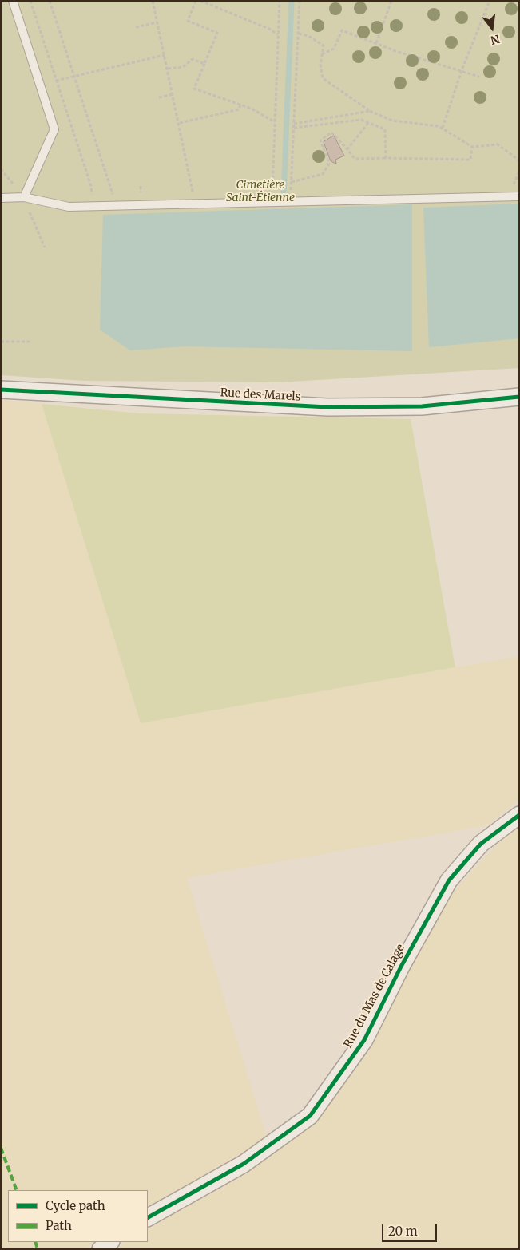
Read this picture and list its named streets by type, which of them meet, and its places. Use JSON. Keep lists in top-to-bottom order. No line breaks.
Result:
{"streets":{"street":["Rue des Marels","Rue du Mas de Calage"]},"parks":["Cimetière Saint-Étienne"],"legend":["Cycle path","Path"],"scale_bar":"20 m","north":"bottom"}
